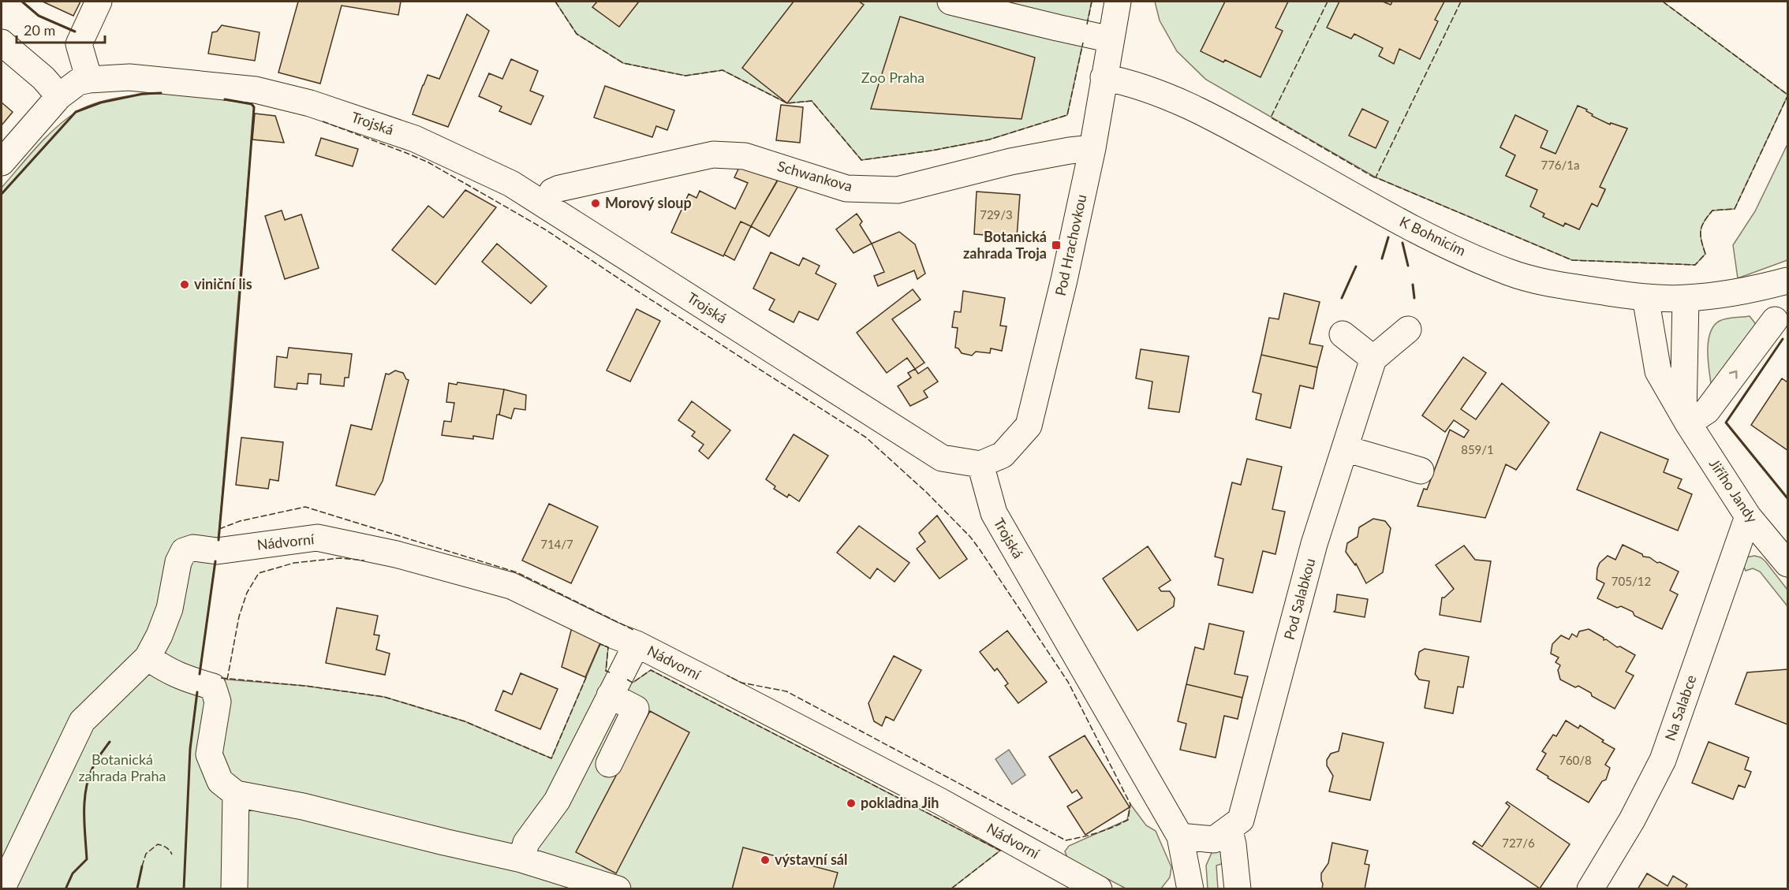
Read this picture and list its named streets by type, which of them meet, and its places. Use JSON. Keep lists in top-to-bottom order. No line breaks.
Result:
{"streets":{"street":["Trojská","Schwankova","K Bohnicím","Pod Hrachovkou","Jiřího Jandy","Nádvorní","Pod Salabkou","Na Salabce"]},"crossings":[["Trojská","Schwankova"],["Trojská","Pod Hrachovkou"],["Trojská","Pod Salabkou"],["Schwankova","Pod Hrachovkou"],["K Bohnicím","Pod Hrachovkou"],["K Bohnicím","Jiřího Jandy"],["Jiřího Jandy","Na Salabce"]],"parks":["Zoo Praha","Botanická zahrada Praha"],"places":{"other":["Morový sloup","viniční lis","pokladna Jih","výstavní sál"],"transit":["Botanická zahrada Troja"]},"house_numbers":["776/1a","729/3","859/1","714/7","705/12","760/8","727/6"],"scale_bar":"20 m"}
